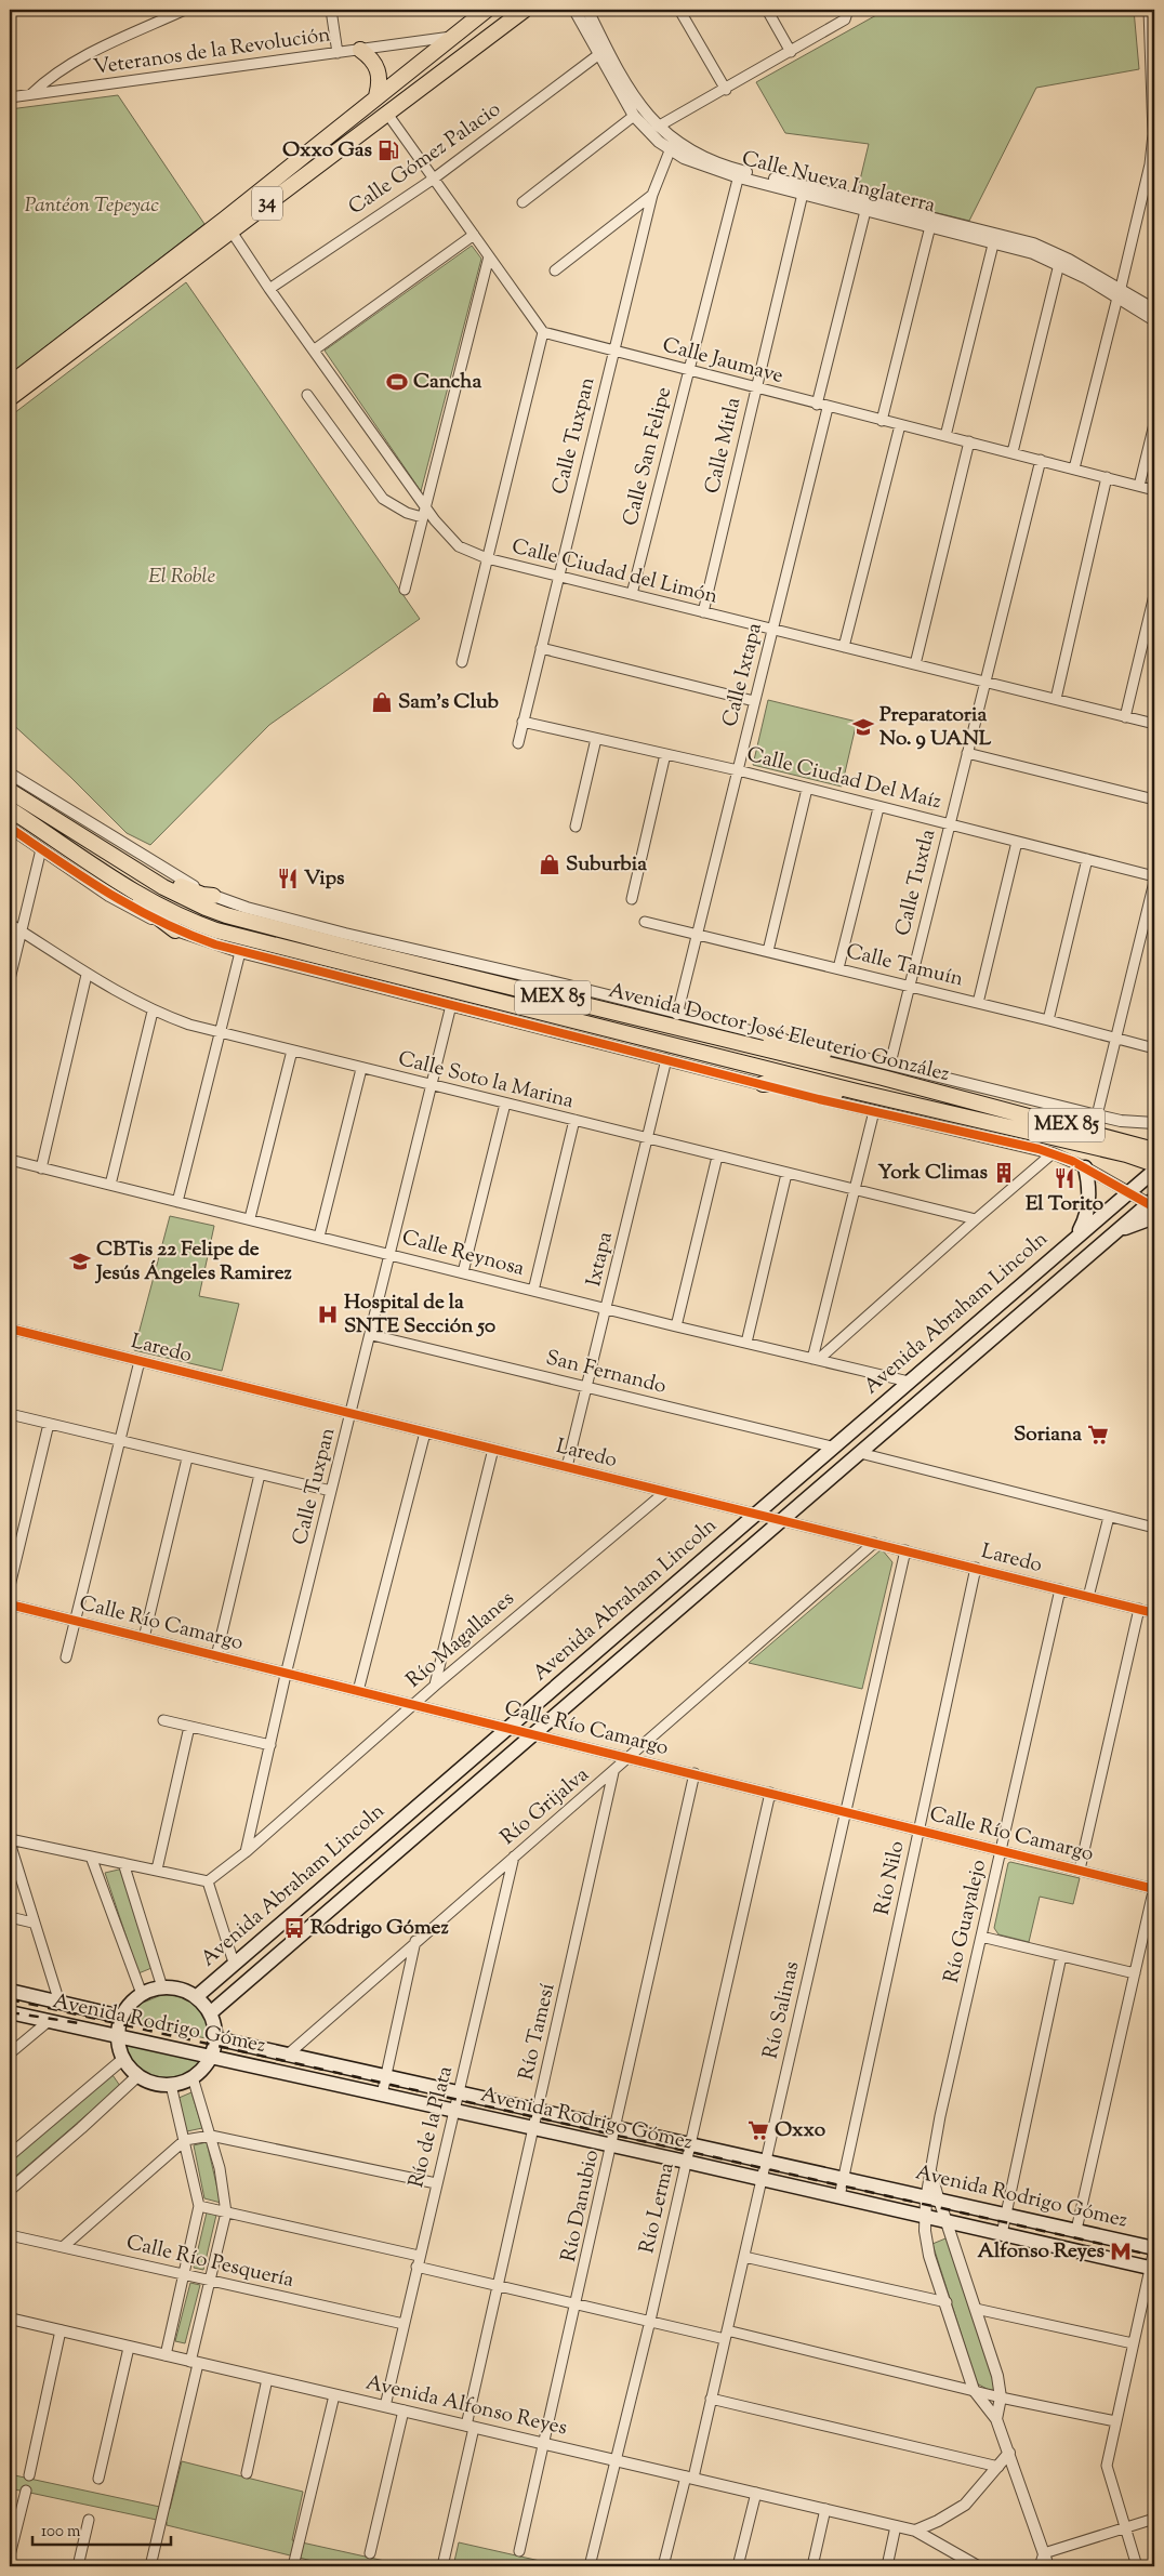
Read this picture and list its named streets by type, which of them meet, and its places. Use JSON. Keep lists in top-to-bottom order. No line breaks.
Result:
{"streets":{"main road":["34","MEX 85","Avenida Doctor José Eleuterio González","Avenida Abraham Lincoln","Avenida Rodrigo Gómez"],"street":["Veteranos de la Revolución","Calle Gómez Palacio","Calle Nueva Inglaterra","Calle Jaumave","Calle Tuxpan","Calle Mitla","Calle San Felipe","Calle Ciudad del Limón","Calle Ixtapa","Calle Ciudad Del Maíz","Calle Tuxtla","Calle Tamuín","Calle Soto la Marina","Calle Reynosa","Ixtapa","Laredo","San Fernando","Calle Río Camargo","Río Magallanes","Río Grijalva","Río Nilo","Río Guayalejo","Río Salinas","Río Tamesí","Río de la Plata","Río Danubio","Río Lerma","Calle Río Pesquería","Avenida Alfonso Reyes"]},"crossings":[["Veteranos de la Revolución","34"],["Calle Gómez Palacio","Calle Nueva Inglaterra"],["Calle Gómez Palacio","Calle Ciudad del Limón"],["Calle Nueva Inglaterra","Calle Tuxpan"],["Calle Nueva Inglaterra","Calle Mitla"],["Calle Nueva Inglaterra","Calle San Felipe"],["Calle Nueva Inglaterra","Calle Ixtapa"],["34","Calle Ciudad del Limón"],["Calle Jaumave","Calle Tuxpan"],["Calle Jaumave","Calle Mitla"],["Calle Jaumave","Calle San Felipe"],["Calle Jaumave","Calle Ixtapa"],["Calle Jaumave","Calle Tuxtla"],["Calle Tuxpan","Calle Ciudad del Limón"],["Calle Tuxpan","Calle Ciudad Del Maíz"],["Calle Tuxpan","Calle Soto la Marina"],["Calle Tuxpan","Calle Reynosa"],["Calle Tuxpan","Laredo"],["Calle Tuxpan","San Fernando"],["Calle Tuxpan","Calle Río Camargo"],["Calle Tuxpan","Río Magallanes"],["Calle Mitla","Calle Ciudad del Limón"],["Calle San Felipe","Calle Ciudad del Limón"],["Calle Ciudad del Limón","Calle Ixtapa"],["Calle Ciudad del Limón","Calle Tuxtla"],["Calle Ixtapa","Calle Ciudad Del Maíz"],["Calle Ixtapa","Calle Tamuín"],["Calle Ciudad Del Maíz","Calle Tuxtla"],["Calle Tuxtla","Calle Tamuín"],["Calle Soto la Marina","Ixtapa"],["Calle Reynosa","Ixtapa"],["Calle Reynosa","Avenida Abraham Lincoln"],["Ixtapa","Laredo"],["Ixtapa","San Fernando"],["Avenida Abraham Lincoln","Laredo"],["Avenida Abraham Lincoln","San Fernando"],["Avenida Abraham Lincoln","Calle Río Camargo"],["Laredo","Río Magallanes"],["Laredo","Río Grijalva"],["Laredo","Río Nilo"],["Laredo","Río Guayalejo"],["Laredo","Río Salinas"],["Calle Río Camargo","Río Magallanes"],["Calle Río Camargo","Río Grijalva"],["Calle Río Camargo","Río Nilo"],["Calle Río Camargo","Río Guayalejo"],["Calle Río Camargo","Río Salinas"],["Calle Río Camargo","Río Danubio"],["Calle Río Camargo","Río Lerma"],["Río Grijalva","Avenida Rodrigo Gómez"],["Río Grijalva","Río Tamesí"],["Río Grijalva","Río de la Plata"],["Río Nilo","Avenida Rodrigo Gómez"],["Río Guayalejo","Avenida Rodrigo Gómez"],["Río Salinas","Avenida Rodrigo Gómez"],["Río Salinas","Avenida Alfonso Reyes"],["Avenida Rodrigo Gómez","Río Tamesí"],["Avenida Rodrigo Gómez","Río de la Plata"],["Avenida Rodrigo Gómez","Río Danubio"],["Avenida Rodrigo Gómez","Río Lerma"],["Río Tamesí","Avenida Alfonso Reyes"],["Río de la Plata","Calle Río Pesquería"],["Río de la Plata","Avenida Alfonso Reyes"],["Río Danubio","Avenida Alfonso Reyes"],["Río Lerma","Avenida Alfonso Reyes"]],"parks":["Pantéon Tepeyac","El Roble"],"places":{"fuel station":["Oxxo Gas"],"sports":["Cancha"],"shop":["Sam's Club","Suburbia"],"school or university":["Preparatoria No. 9 UANL","CBTis 22 Felipe de Jesús Ángeles Ramirez"],"restaurant":["Vips","El Torito"],"building":["York Climas"],"hospital":["Hospital de la SNTE Sección 50"],"supermarket":["Soriana","Oxxo"],"bus stop":["Rodrigo Gómez"],"metro station":["Alfonso Reyes"]},"scale_bar":"100 m"}
